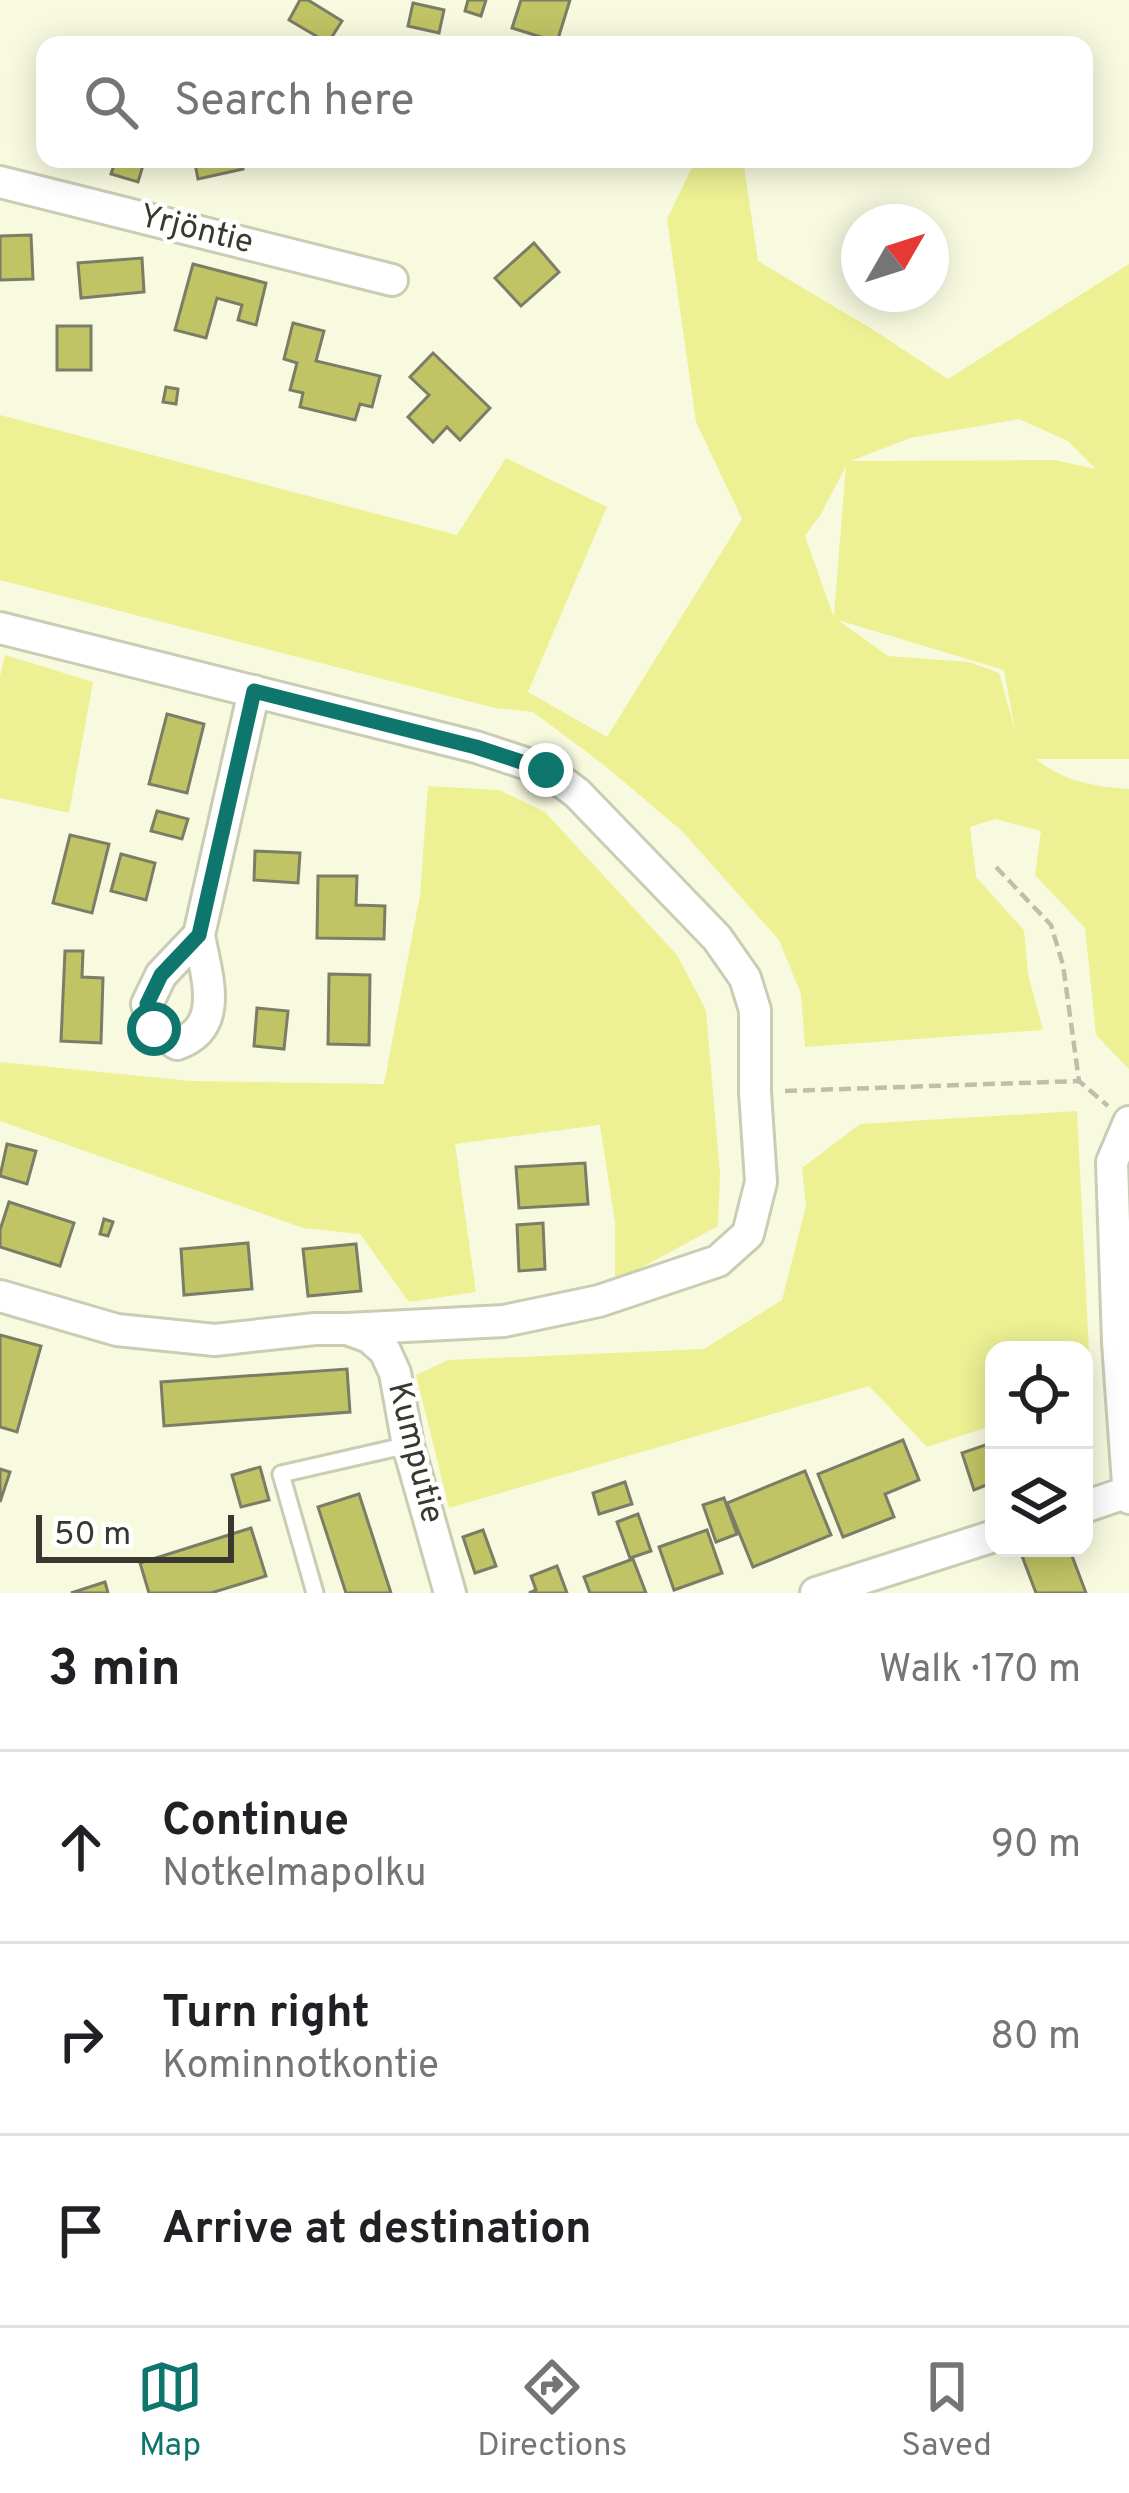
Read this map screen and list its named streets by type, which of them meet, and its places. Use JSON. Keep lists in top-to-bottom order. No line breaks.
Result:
{"streets":{"street":["Yrjöntie","Kumputie"]},"scale_bar":"50 m","north":"top right","page":{"search":"Search here","scale":"50 m","heading":["3 min","Walk · 170 m"],"list":[["Continue","Notkelmapolku","90 m"],["Turn right","Kominnotkontie","80 m"],"Arrive at destination"],"nav":["Map","Directions","Saved"]}}
